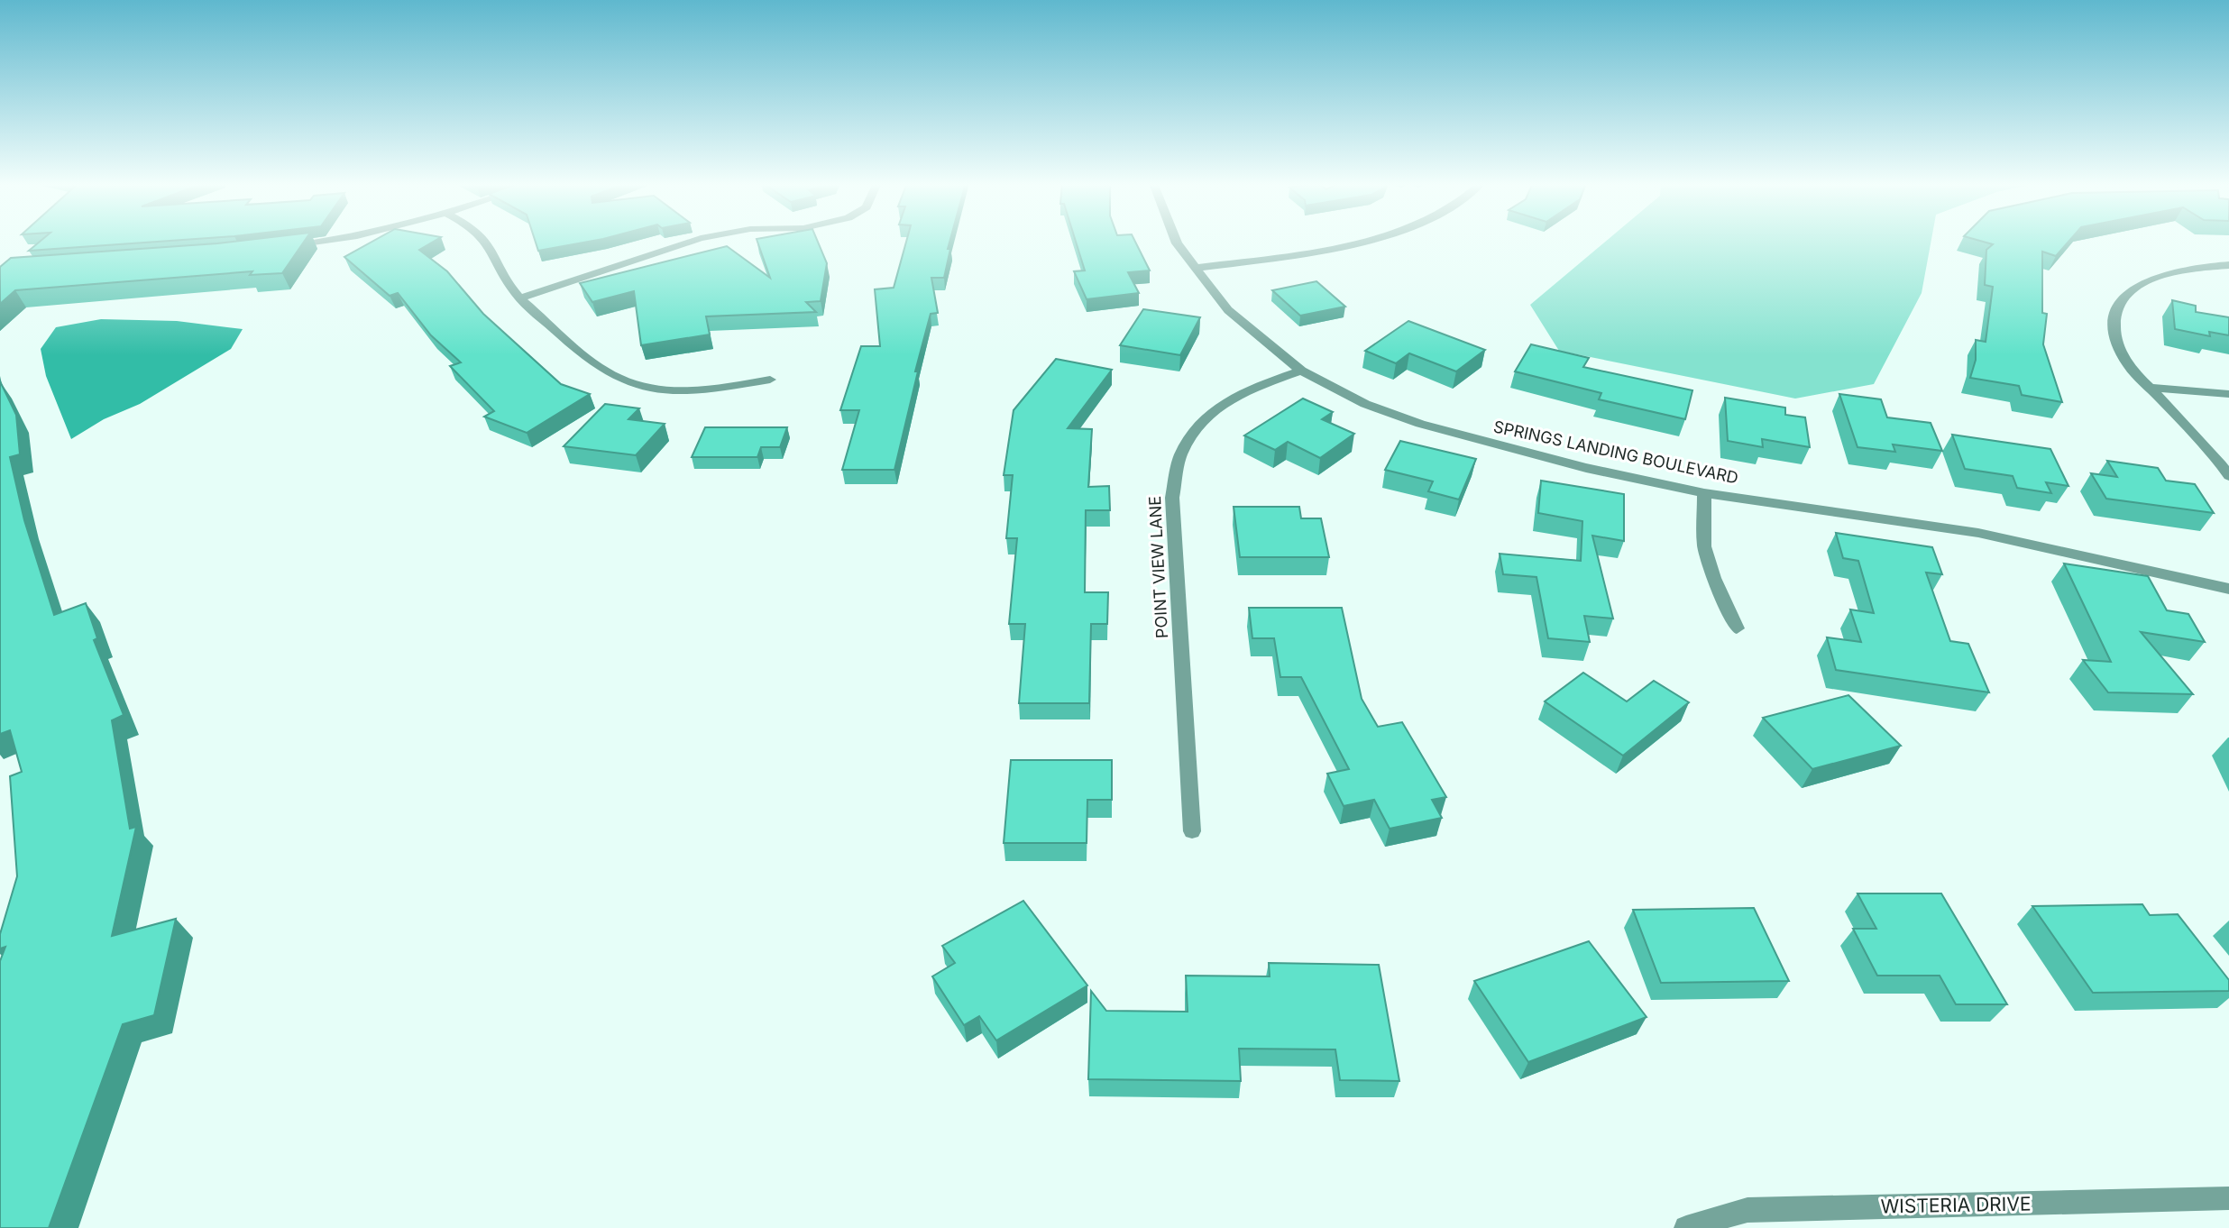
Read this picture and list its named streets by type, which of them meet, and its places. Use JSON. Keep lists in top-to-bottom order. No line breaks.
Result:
{"streets":{"street":["SPRINGS LANDING BOULEVARD","POINT VIEW LANE","WISTERIA DRIVE"]},"crossings":[["SPRINGS LANDING BOULEVARD","POINT VIEW LANE"]]}
